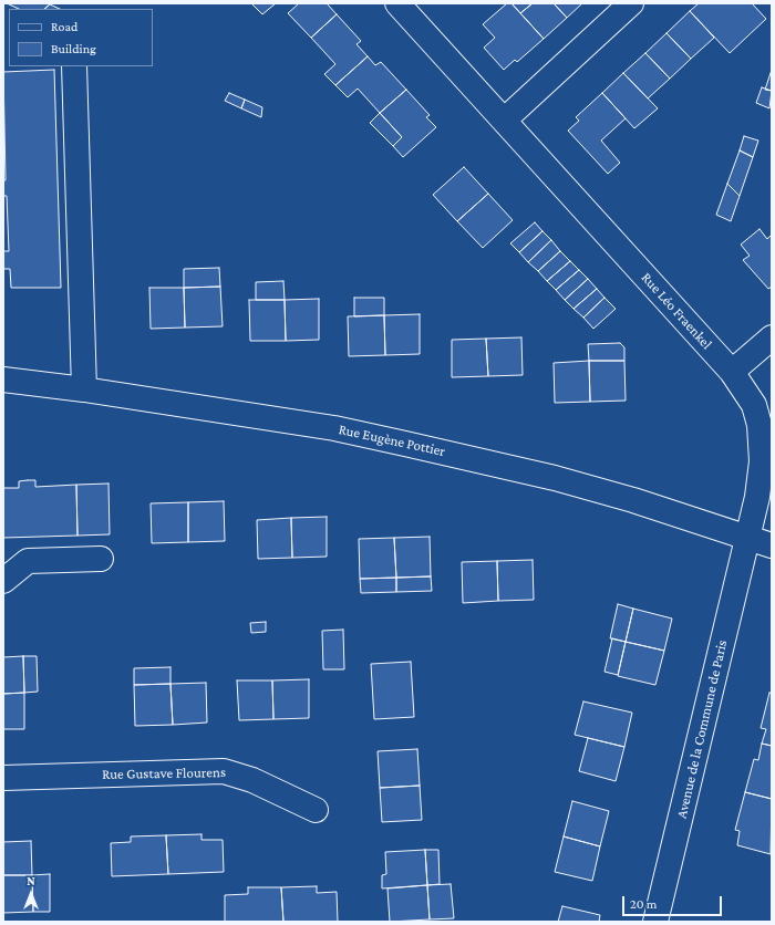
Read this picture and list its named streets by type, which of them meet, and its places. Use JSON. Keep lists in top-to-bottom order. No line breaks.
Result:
{"streets":{"street":["Rue Léo Fraenkel","Rue Eugène Pottier","Avenue de la Commune de Paris","Rue Gustave Flourens"]},"crossings":[["Rue Léo Fraenkel","Rue Eugène Pottier"],["Rue Léo Fraenkel","Avenue de la Commune de Paris"],["Rue Eugène Pottier","Avenue de la Commune de Paris"]],"legend":["Road","Building"],"scale_bar":"20 m","north":"top"}
